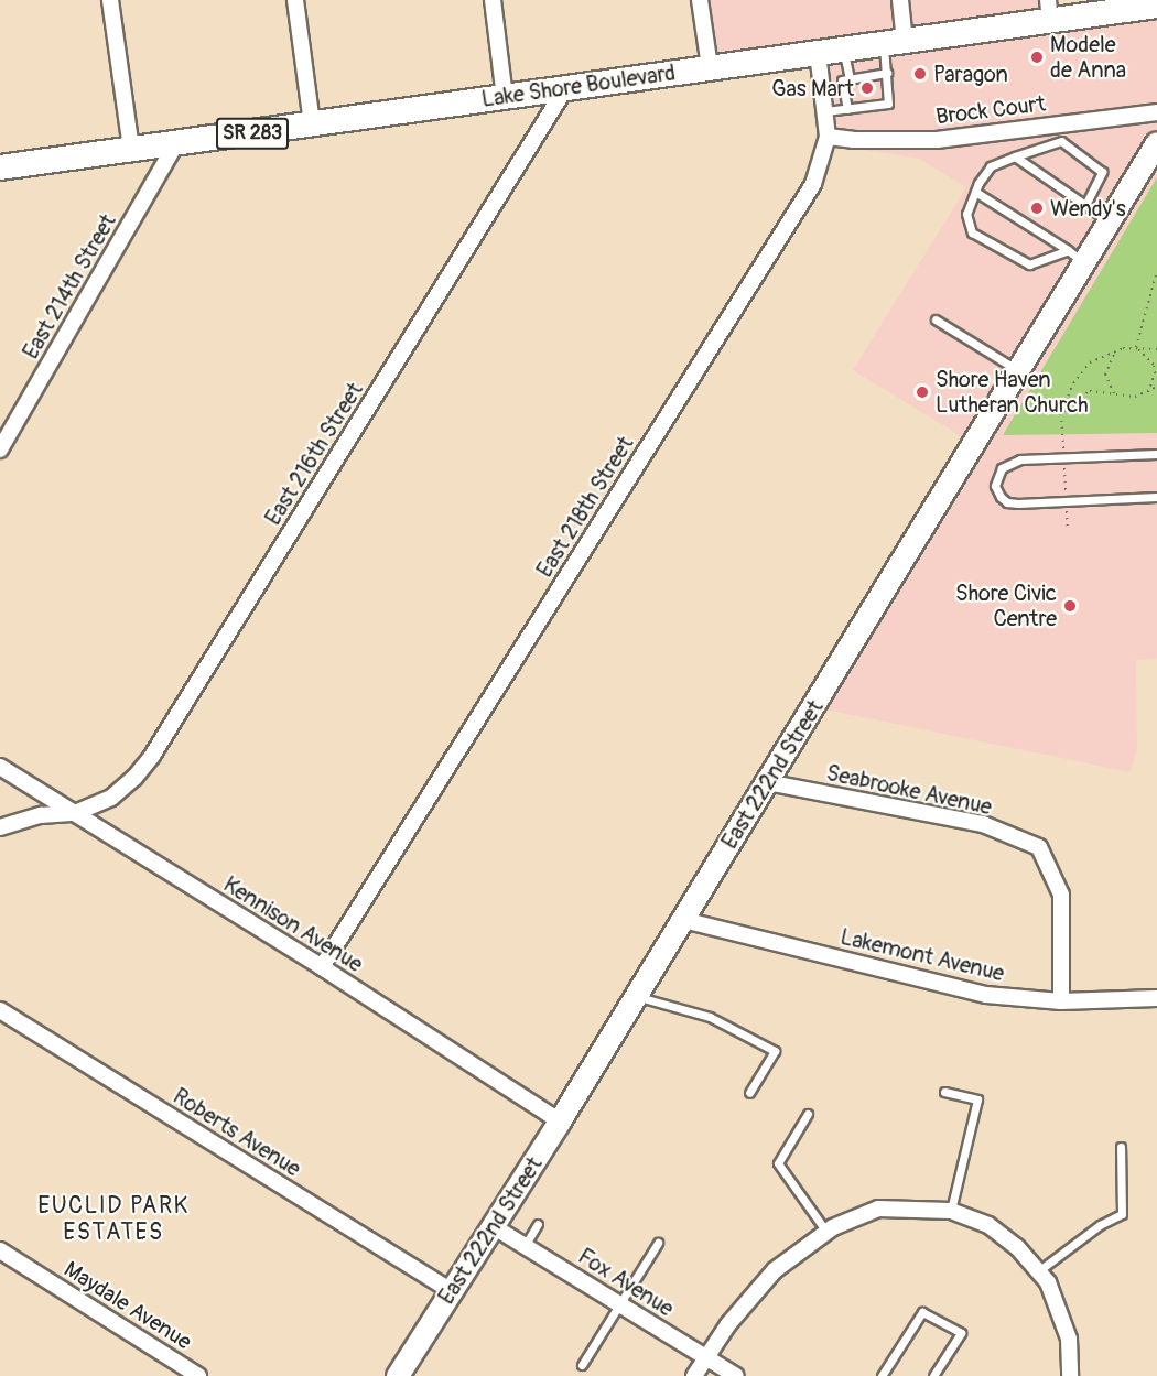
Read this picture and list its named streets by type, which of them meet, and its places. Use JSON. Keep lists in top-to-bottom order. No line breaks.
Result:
{"streets":{"main road":["Lake Shore Boulevard","SR 283"],"street":["Brock Court","East 214th Street","East 216th Street","East 218th Street","East 222nd Street","Seabrooke Avenue","Kennison Avenue","Lakemont Avenue","Roberts Avenue","Fox Avenue","Maydale Avenue"]},"crossings":[["Lake Shore Boulevard","East 214th Street"],["Lake Shore Boulevard","East 216th Street"],["Lake Shore Boulevard","East 218th Street"],["Brock Court","East 218th Street"],["East 216th Street","Kennison Avenue"],["East 218th Street","Kennison Avenue"],["East 222nd Street","Seabrooke Avenue"],["East 222nd Street","Kennison Avenue"],["East 222nd Street","Lakemont Avenue"],["East 222nd Street","Roberts Avenue"],["East 222nd Street","Fox Avenue"],["Seabrooke Avenue","Lakemont Avenue"]],"districts":["EUCLID PARK ESTATES"],"places":["Modele de Anna","Paragon","Gas Mart","Wendy's","Shore Haven Lutheran Church","Shore Civic Centre"]}
